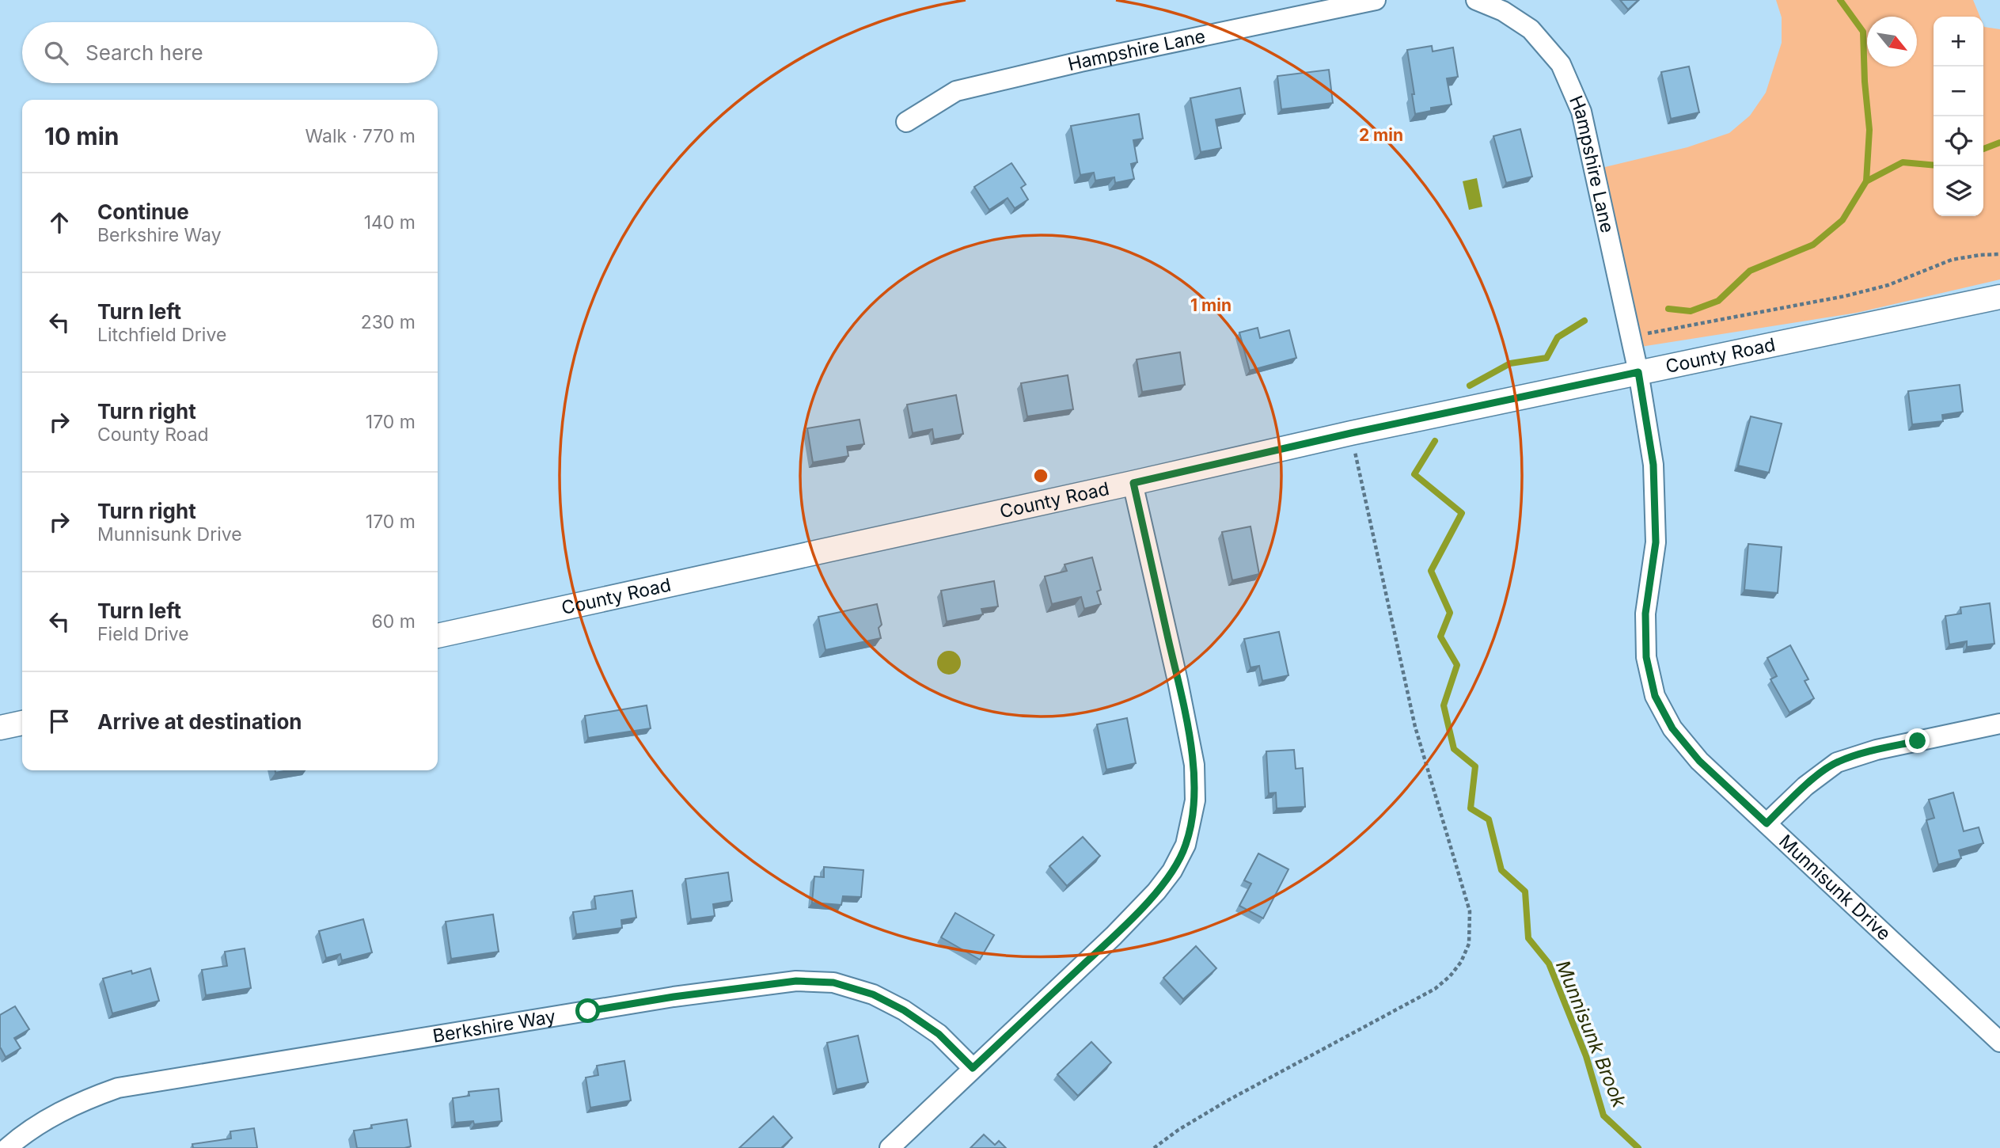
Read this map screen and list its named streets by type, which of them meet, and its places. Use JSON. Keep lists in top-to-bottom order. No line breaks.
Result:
{"streets":{"street":["Hampshire Lane","County Road","Munnisunk Drive","Berkshire Way"]},"crossings":[["Hampshire Lane","County Road"],["Hampshire Lane","Munnisunk Drive"],["County Road","Munnisunk Drive"]],"water":["Munnisunk Brook"],"north":"bottom right","page":{"map_buttons":["+","−"],"search":"Search here","heading":["10 min","Walk · 770 m"],"list":[["Continue","Berkshire Way","140 m"],["Turn left","Litchfield Drive","230 m"],["Turn right","County Road","170 m"],["Turn right","Munnisunk Drive","170 m"],["Turn left","Field Drive","60 m"],"Arrive at destination"]},"rings":["2 min","1 min"]}
